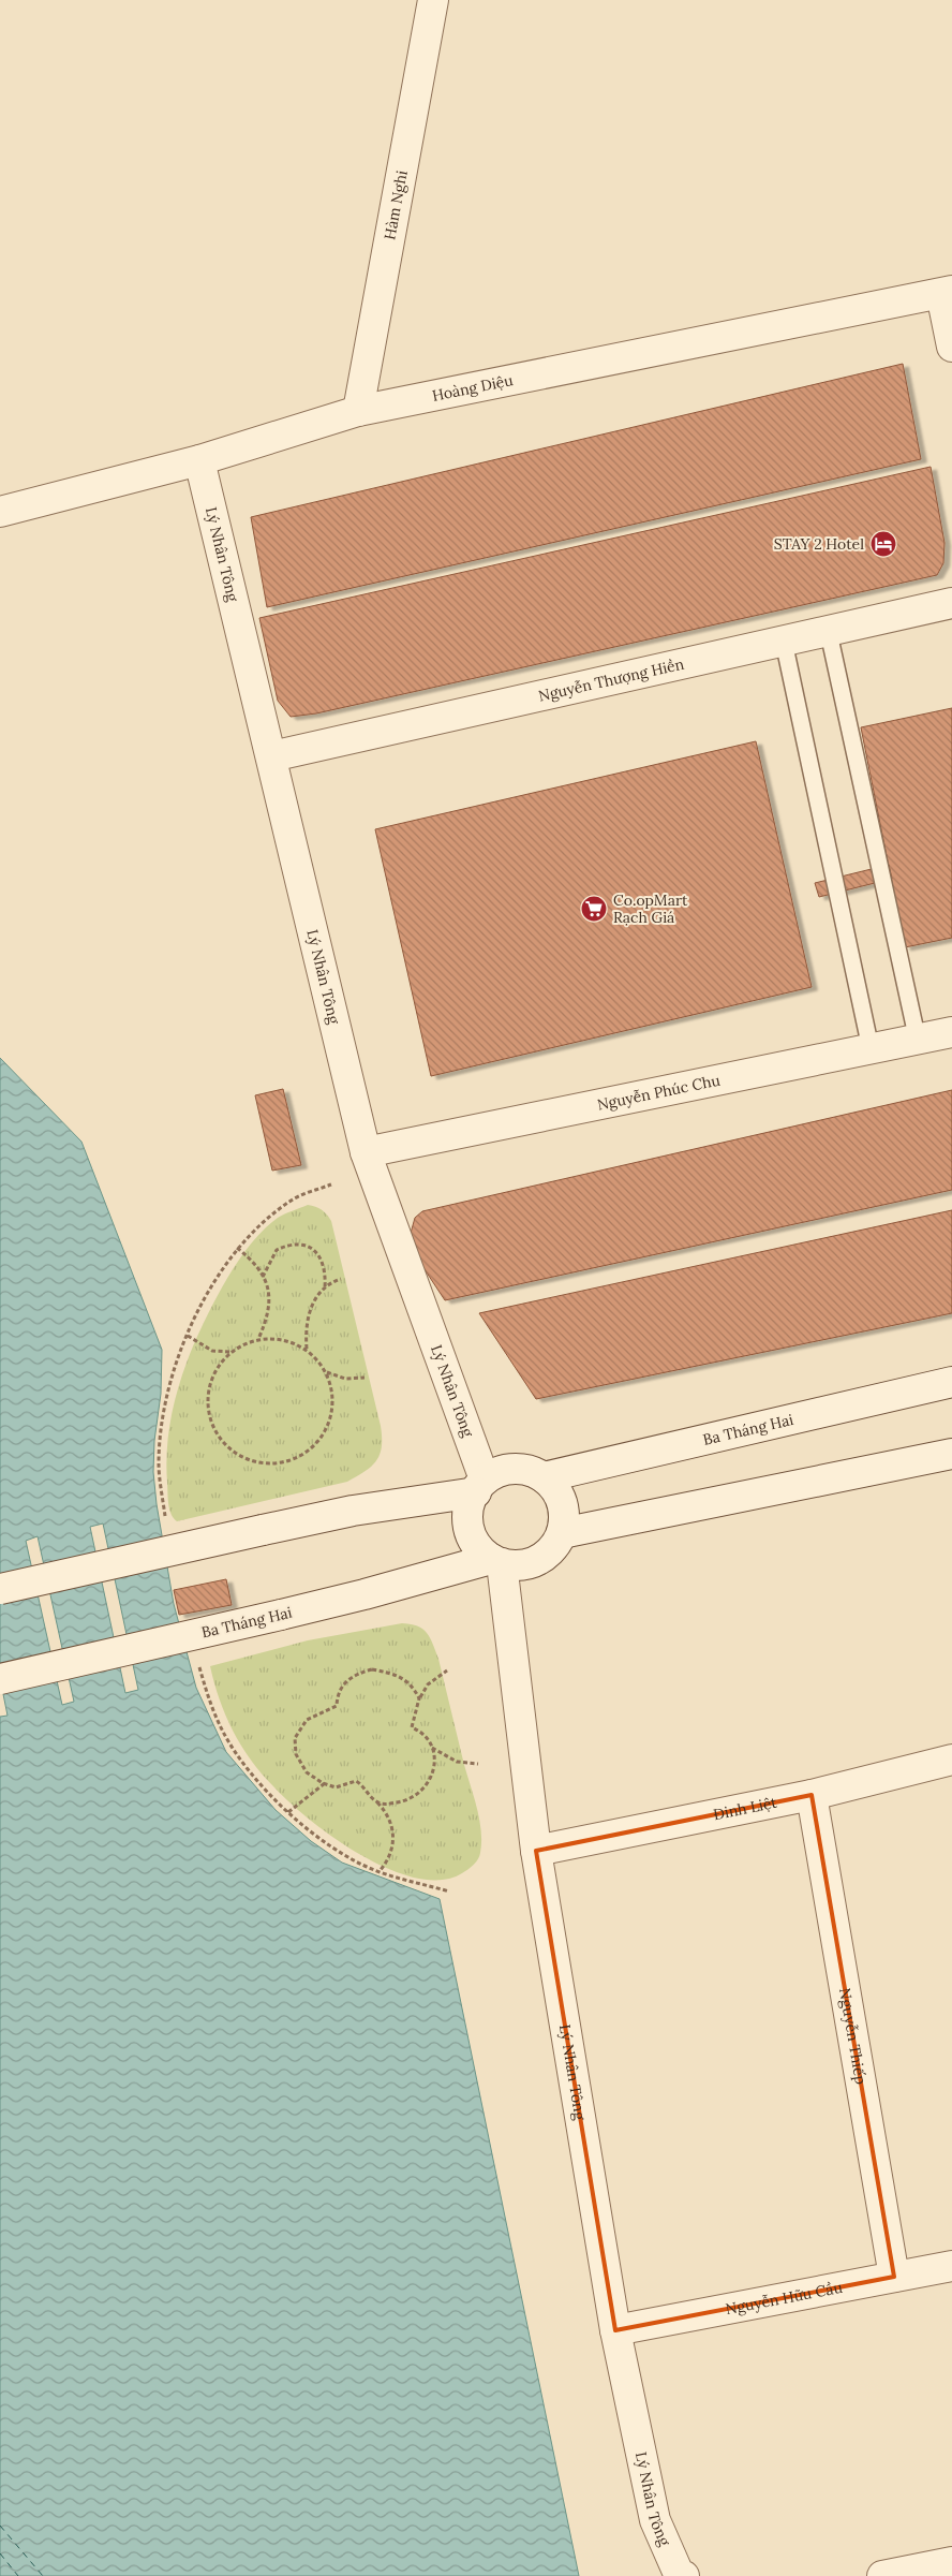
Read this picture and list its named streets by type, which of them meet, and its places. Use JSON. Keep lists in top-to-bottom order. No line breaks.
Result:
{"streets":{"street":["Hàm Nghi","Hoàng Diệu","Lý Nhân Tông","Nguyễn Thượng Hiền","Nguyễn Phúc Chu","Ba Tháng Hai","Đinh Liệt","Nguyễn Thiếp","Nguyễn Hữu Cầu"]},"crossings":[["Hàm Nghi","Hoàng Diệu"],["Hoàng Diệu","Lý Nhân Tông"],["Lý Nhân Tông","Nguyễn Thượng Hiền"],["Lý Nhân Tông","Nguyễn Phúc Chu"],["Lý Nhân Tông","Ba Tháng Hai"],["Lý Nhân Tông","Đinh Liệt"],["Lý Nhân Tông","Nguyễn Hữu Cầu"],["Đinh Liệt","Nguyễn Thiếp"],["Nguyễn Thiếp","Nguyễn Hữu Cầu"]],"places":{"hotel":["STAY 2 Hotel"],"supermarket":["Co.opMart Rạch Giá"]}}
